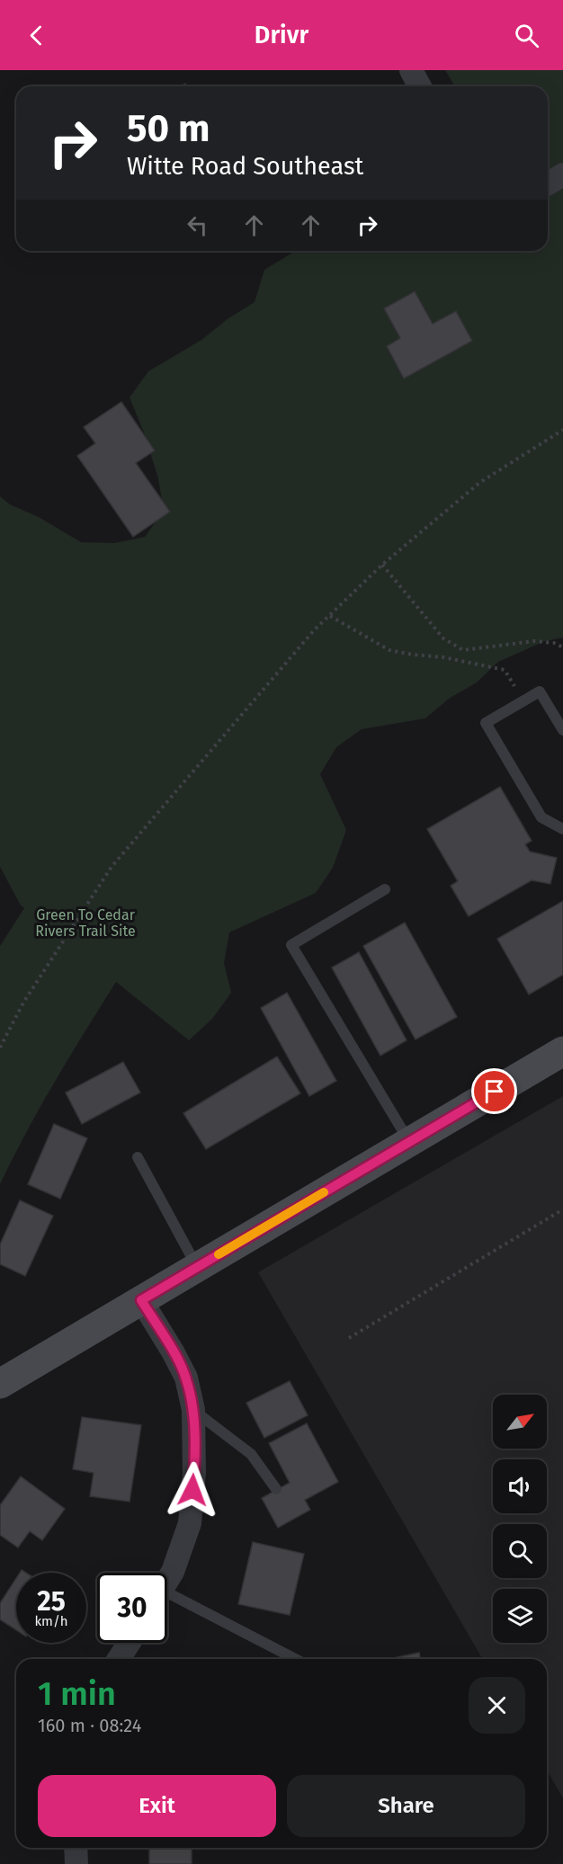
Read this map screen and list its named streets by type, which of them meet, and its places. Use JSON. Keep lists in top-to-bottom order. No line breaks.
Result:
{"parks":["Green To Cedar Rivers Trail Site"],"north":"top right","page":{"header":"Drivr","turn":["50 m","Witte Road Southeast"],"speed":"25 km/h","limit":"30","heading":["1 min","160 m · 08:24"],"buttons":["Exit","Share"]}}
